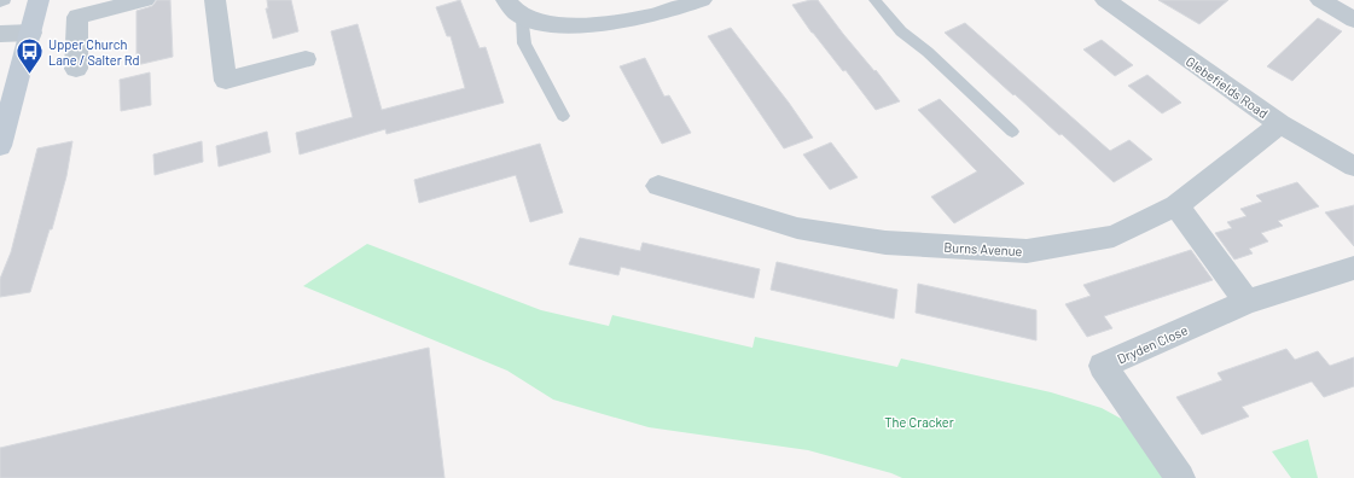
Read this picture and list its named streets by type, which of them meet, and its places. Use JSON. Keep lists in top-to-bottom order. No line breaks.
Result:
{"streets":{"street":["Glebefields Road","Burns Avenue","Dryden Close"]},"crossings":[["Glebefields Road","Burns Avenue"]],"parks":["The Cracker"],"places":{"bus stop":["Upper Church Lane / Salter Rd"]}}
